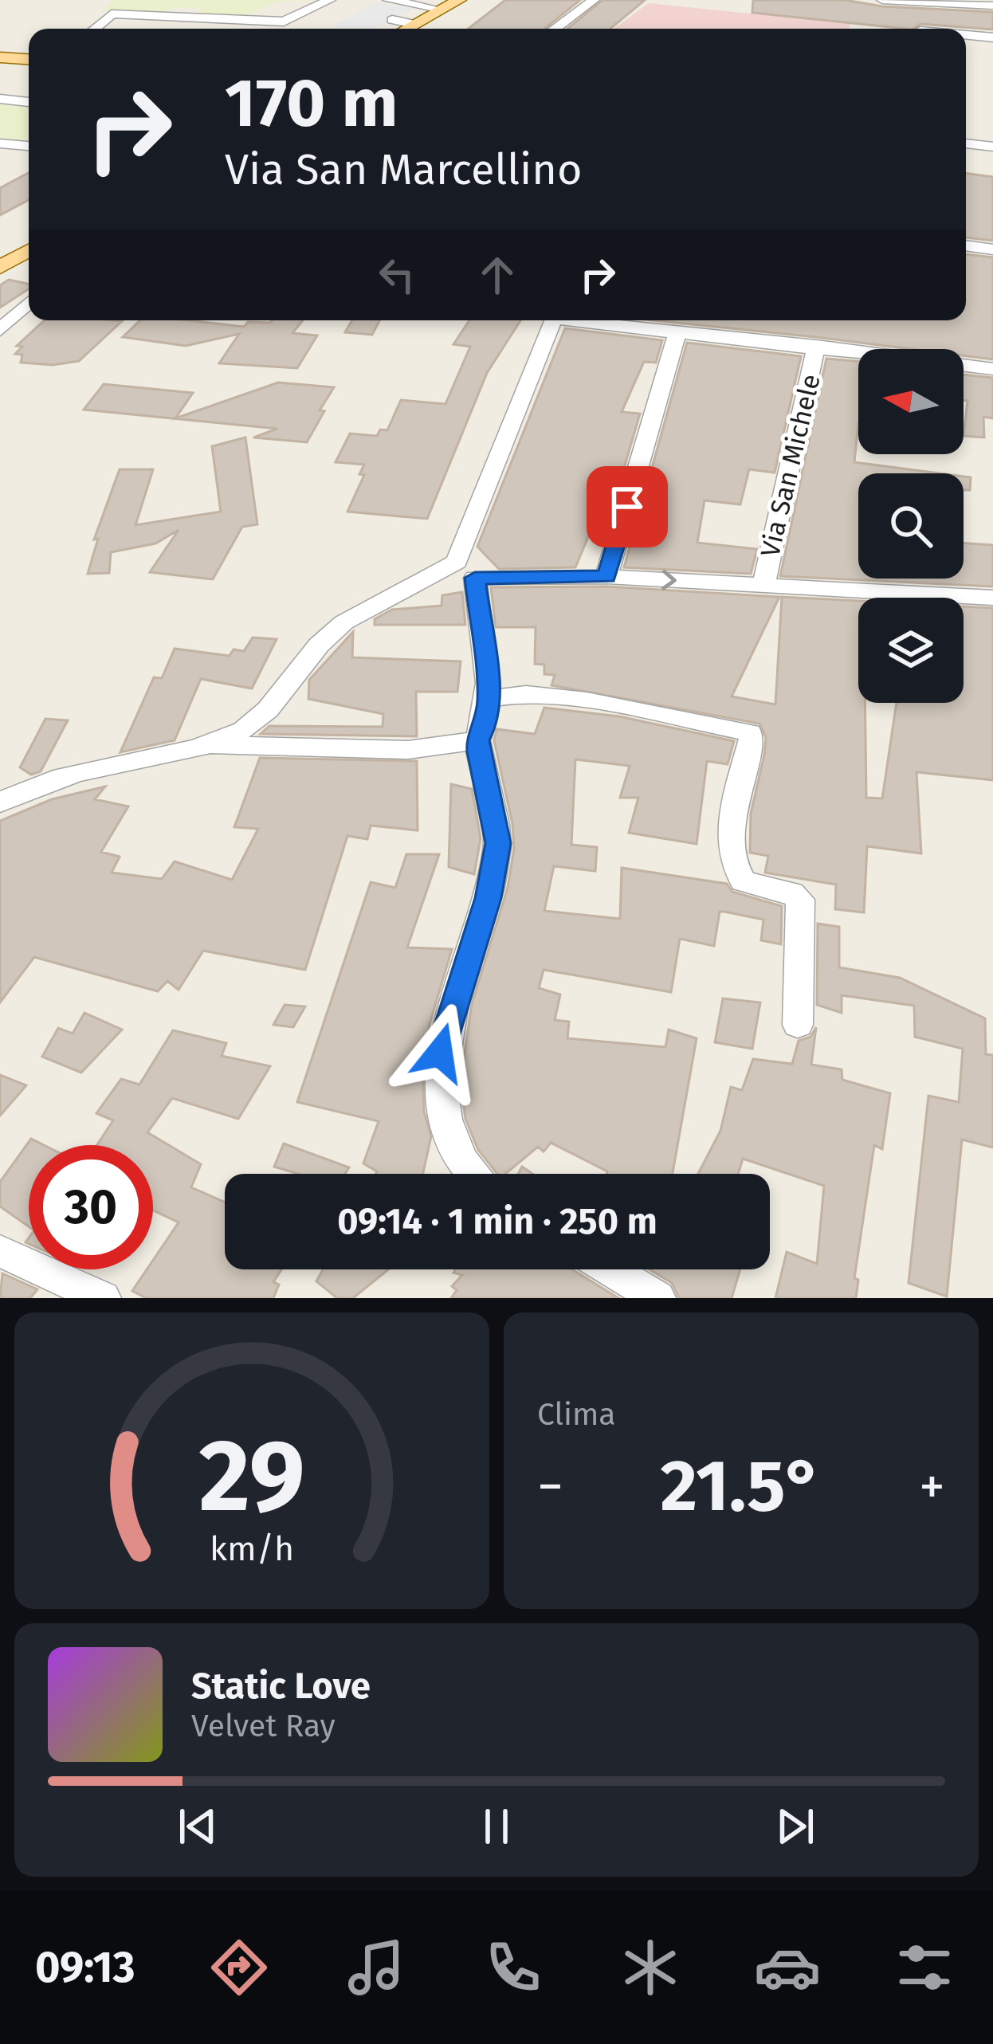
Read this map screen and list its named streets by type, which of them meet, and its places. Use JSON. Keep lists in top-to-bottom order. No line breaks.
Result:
{"streets":{"street":["Via San Michele"]},"north":"left","page":{"turn":["170 m","Via San Marcellino"],"limit":"30","trip":"09:14 · 1 min · 250 m","tile":"Clima","heat":["−","21.5°","+"],"song":["Static Love","Velvet Ray"],"tabs":"09:13","gauge":["29","km/h"]}}
